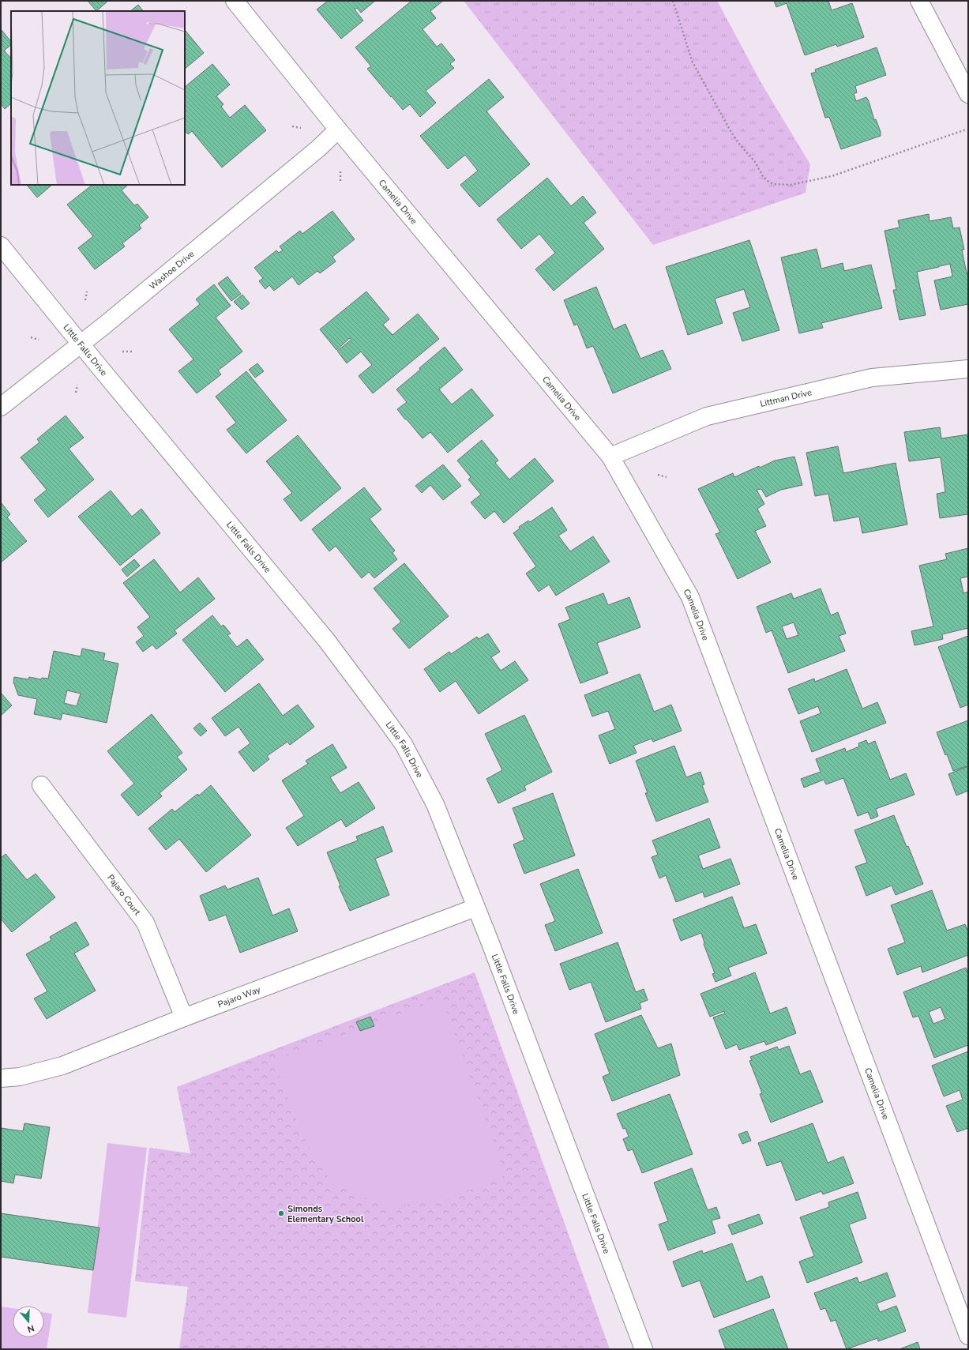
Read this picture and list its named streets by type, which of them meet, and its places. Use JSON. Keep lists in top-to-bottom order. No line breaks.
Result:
{"streets":{"street":["Camelia Drive","Washoe Drive","Little Falls Drive","Littman Drive","Pajaro Court","Pajaro Way"]},"crossings":[["Camelia Drive","Washoe Drive"],["Camelia Drive","Littman Drive"],["Washoe Drive","Little Falls Drive"],["Little Falls Drive","Pajaro Way"],["Pajaro Court","Pajaro Way"]],"places":["Simonds Elementary School"],"north":"bottom"}
